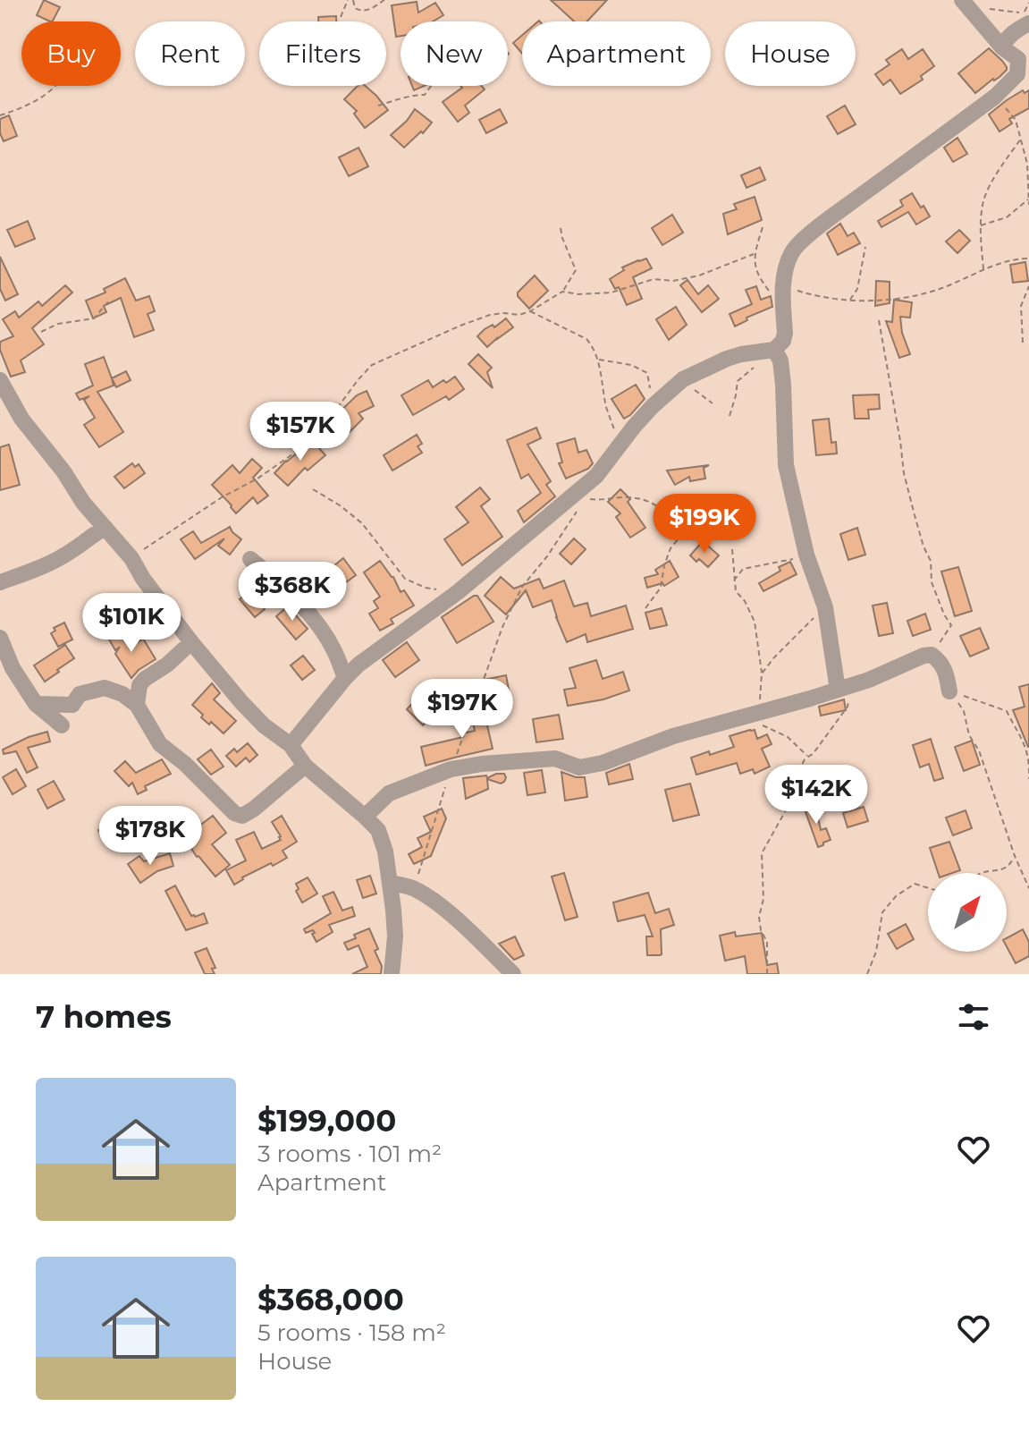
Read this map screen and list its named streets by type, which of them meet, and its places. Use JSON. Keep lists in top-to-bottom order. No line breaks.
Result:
{"north":"top right","page":{"chip":["Buy","Rent","Filters","New","Apartment","House"],"price":["$157K","$199K","$368K","$101K","$197K","$142K","$178K"],"heading":"7 homes","list":[{"name":"$199,000","note":"3 rooms · 101 m² · Apartment"},{"name":"$368,000","note":"5 rooms · 158 m² · House"}]}}
